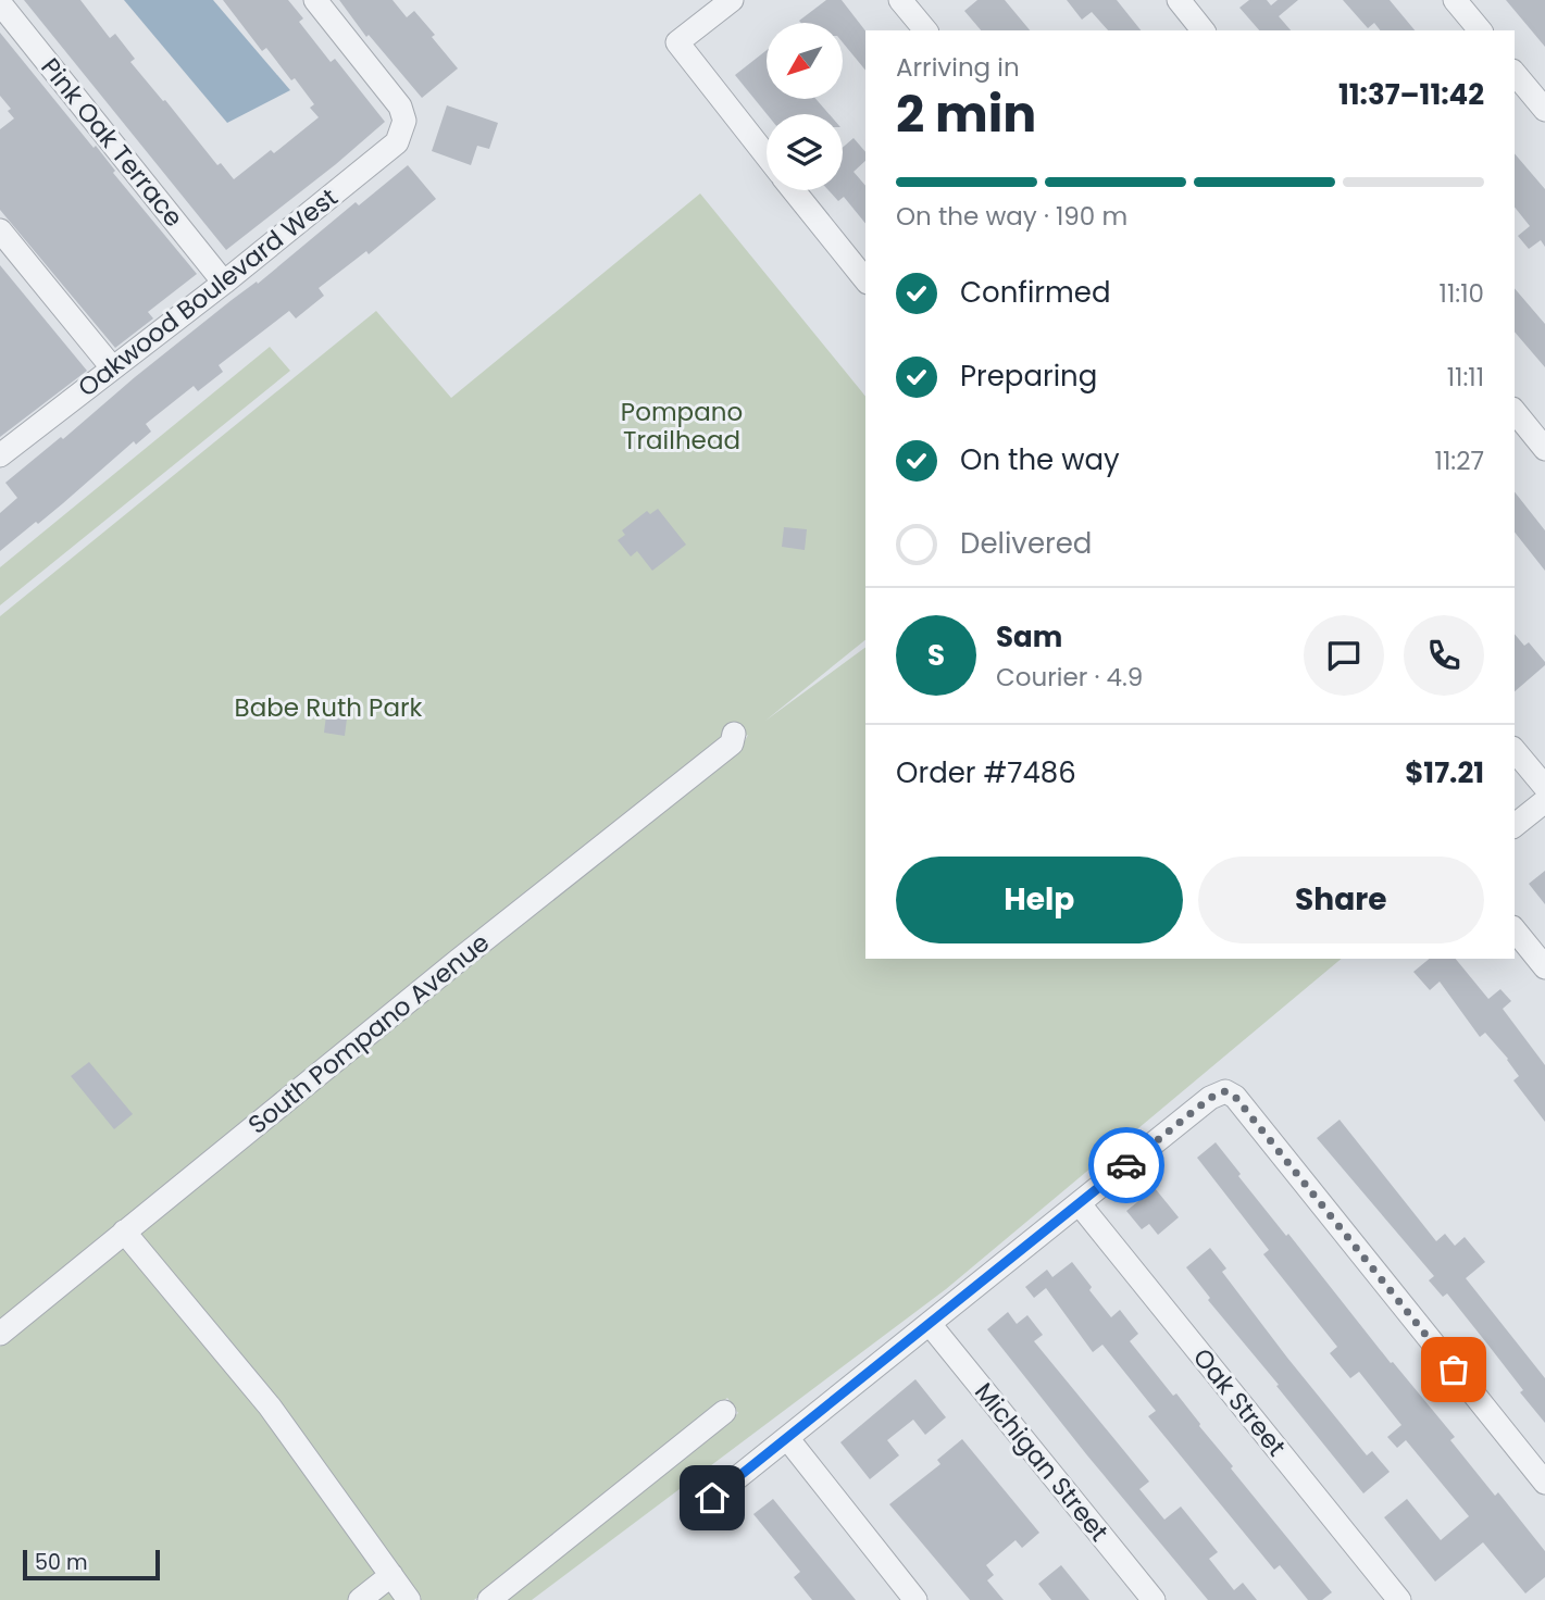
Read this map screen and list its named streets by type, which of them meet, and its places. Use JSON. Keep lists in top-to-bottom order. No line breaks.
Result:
{"streets":{"street":["Pink Oak Terrace","Oakwood Boulevard West","South Pompano Avenue","Oak Street","Michigan Street"]},"crossings":[["Pink Oak Terrace","Oakwood Boulevard West"]],"parks":["Pompano Trailhead","Babe Ruth Park"],"scale_bar":"50 m","north":"bottom left","page":{"heading":["2 min","Arriving in","11:37–11:42"],"panel":["Sam","Courier · 4.9","Order #7486","$17.21"],"bar":"On the way · 190 m","list":[["Confirmed","11:10"],["Preparing","11:11"],["On the way","11:27"],"Delivered"],"round":"S","buttons":["Help","Share"],"scale":"50 m"}}
